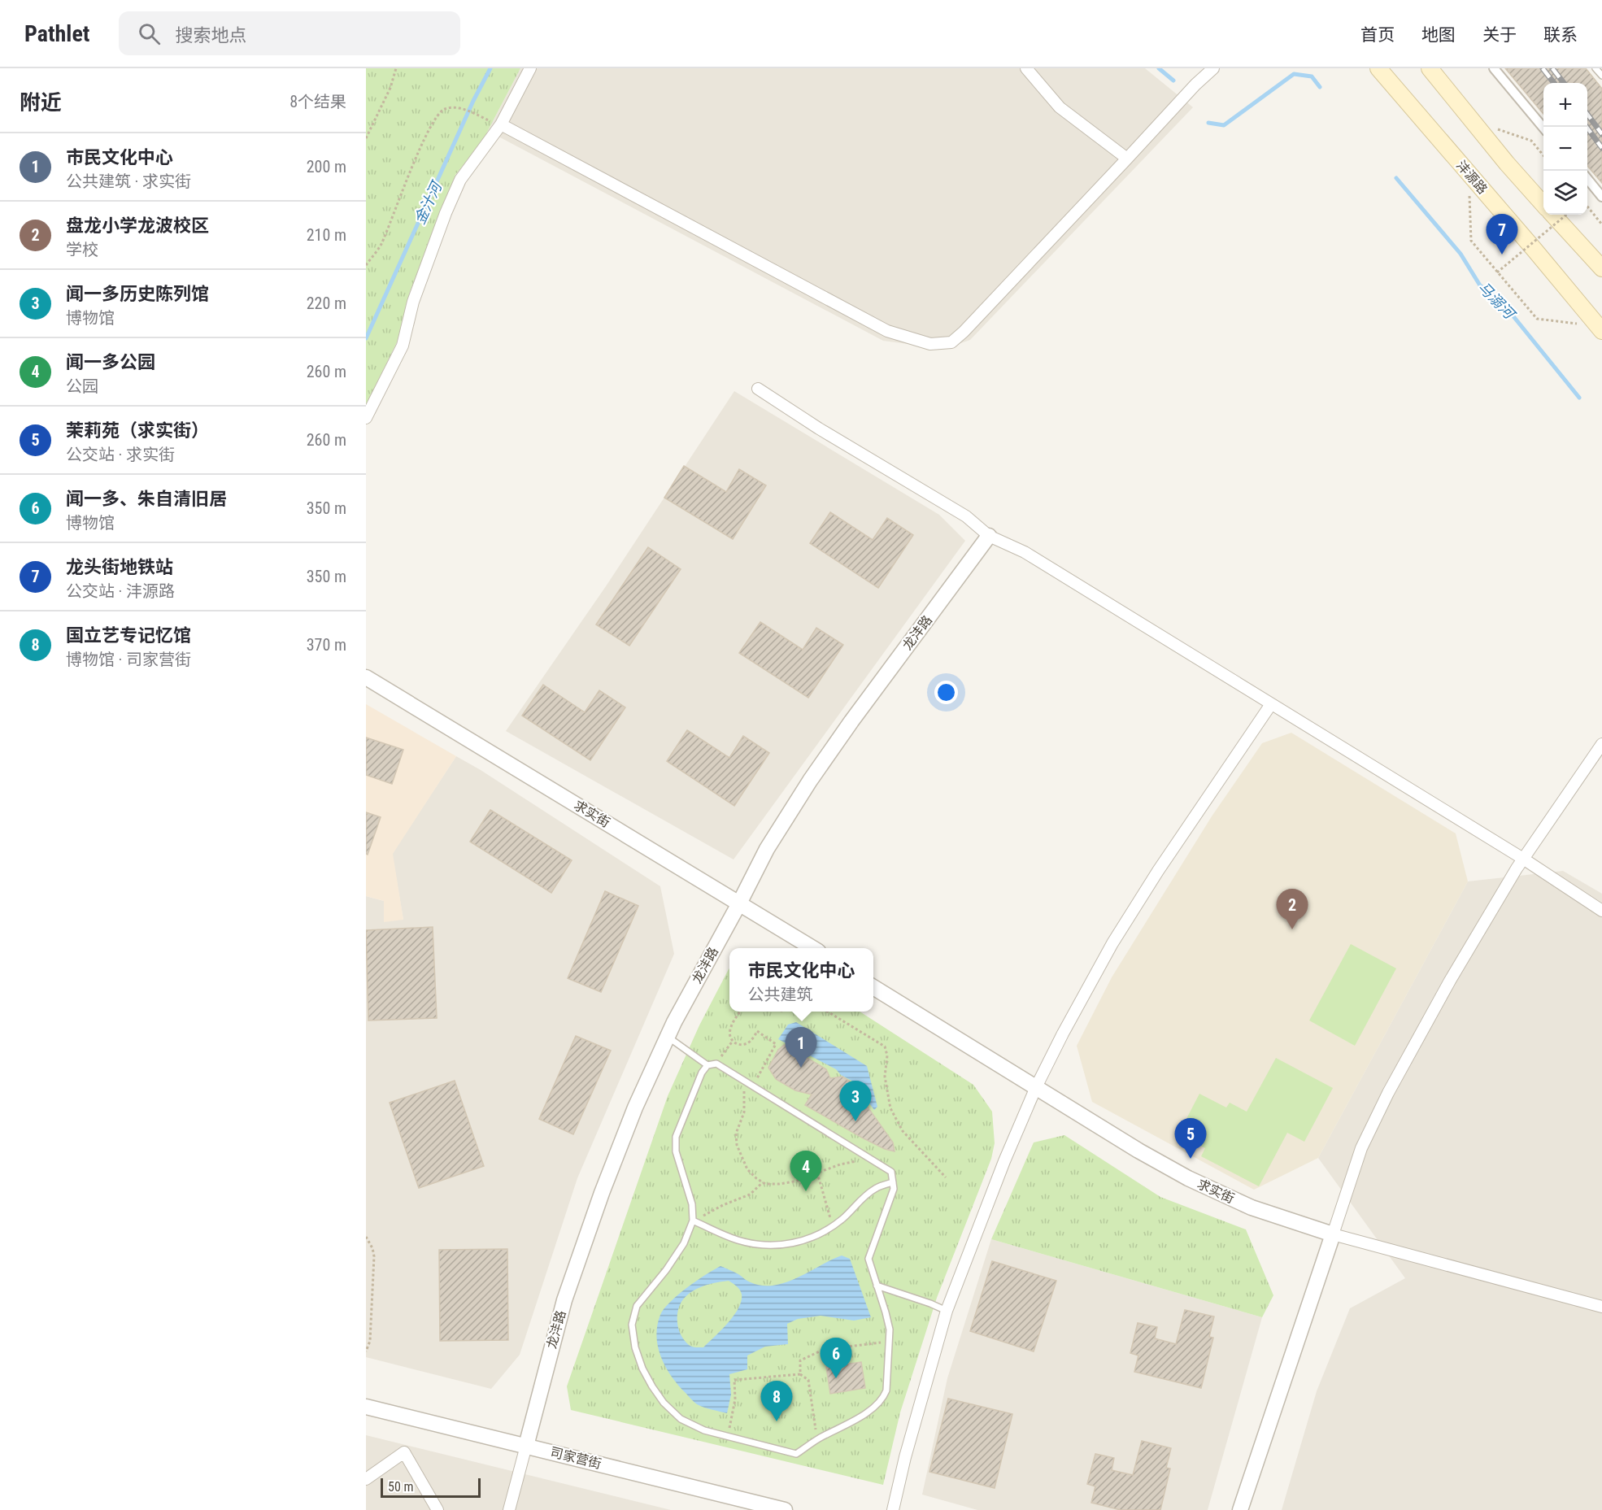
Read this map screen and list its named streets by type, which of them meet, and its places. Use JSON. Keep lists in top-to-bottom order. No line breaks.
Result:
{"streets":{"main road":["沣源路"],"street":["龙沣路","求实街","司家营街"]},"crossings":[["龙沣路","求实街"],["龙沣路","司家营街"]],"water":["金汁河","马溺河"],"scale_bar":"50 m","page":{"header":"Pathlet","search":"搜索地点","nav":["首页","地图","关于","联系"],"heading":["附近","8个结果"],"map_buttons":["+","−"],"list":[{"mark":"1","name":"市民文化中心","note":"公共建筑 · 求实街","value":"200 m"},{"mark":"2","name":"盘龙小学龙波校区","note":"学校","value":"210 m"},{"mark":"3","name":"闻一多历史陈列馆","note":"博物馆","value":"220 m"},{"mark":"4","name":"闻一多公园","note":"公园","value":"260 m"},{"mark":"5","name":"茉莉苑（求实街）","note":"公交站 · 求实街","value":"260 m"},{"mark":"6","name":"闻一多、朱自清旧居","note":"博物馆","value":"350 m"},{"mark":"7","name":"龙头街地铁站","note":"公交站 · 沣源路","value":"350 m"},{"mark":"8","name":"国立艺专记忆馆","note":"博物馆 · 司家营街","value":"370 m"}],"pins":["7","2","1","3","5","4","6","8"],"popup":["市民文化中心","公共建筑"],"scale":"50 m"}}
